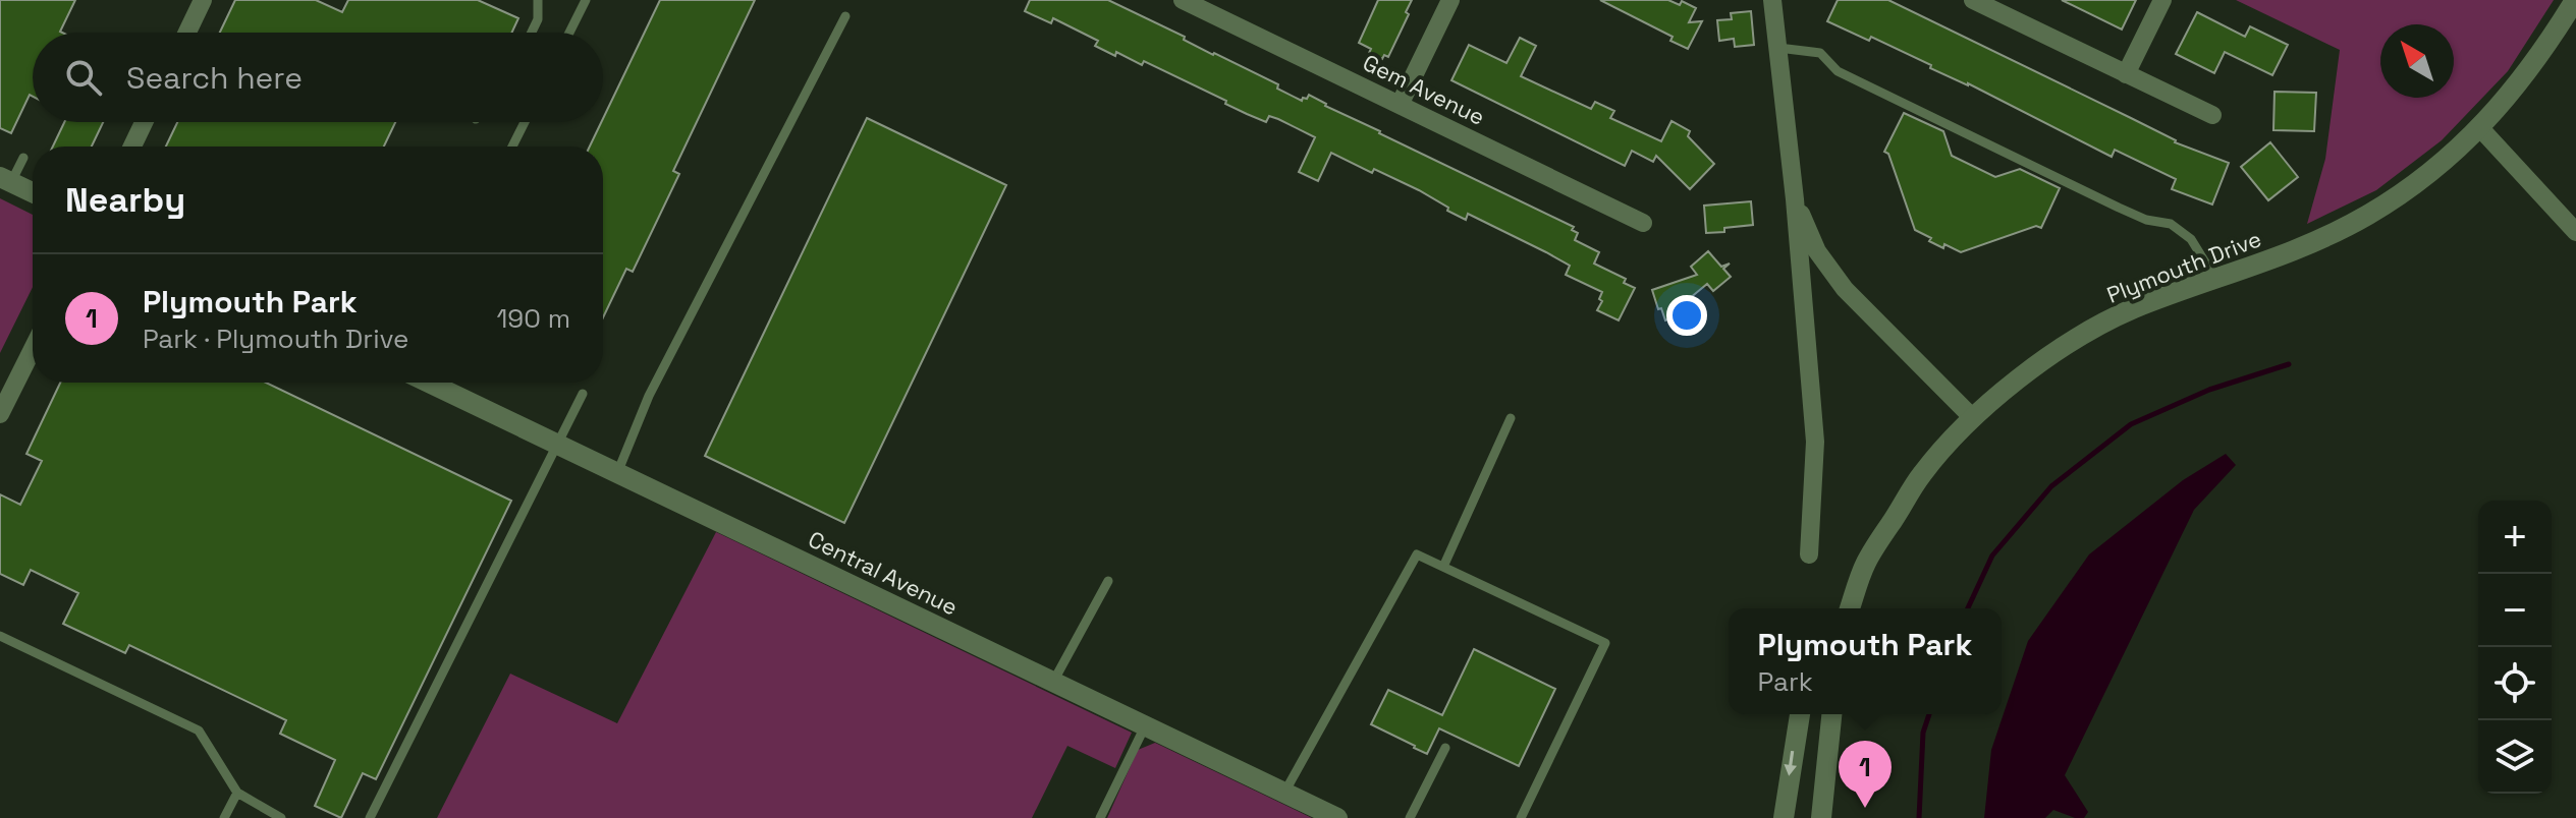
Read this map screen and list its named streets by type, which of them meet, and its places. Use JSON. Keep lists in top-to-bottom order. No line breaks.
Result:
{"streets":{"street":["Gem Avenue","Plymouth Drive","Central Avenue"]},"north":"top left","page":{"search":"Search here","heading":"Nearby","list":[{"mark":"1","name":"Plymouth Park","note":"Park · Plymouth Drive","value":"190 m"}],"map_buttons":["+","−"],"popup":["Plymouth Park","Park"],"pins":"1"}}
